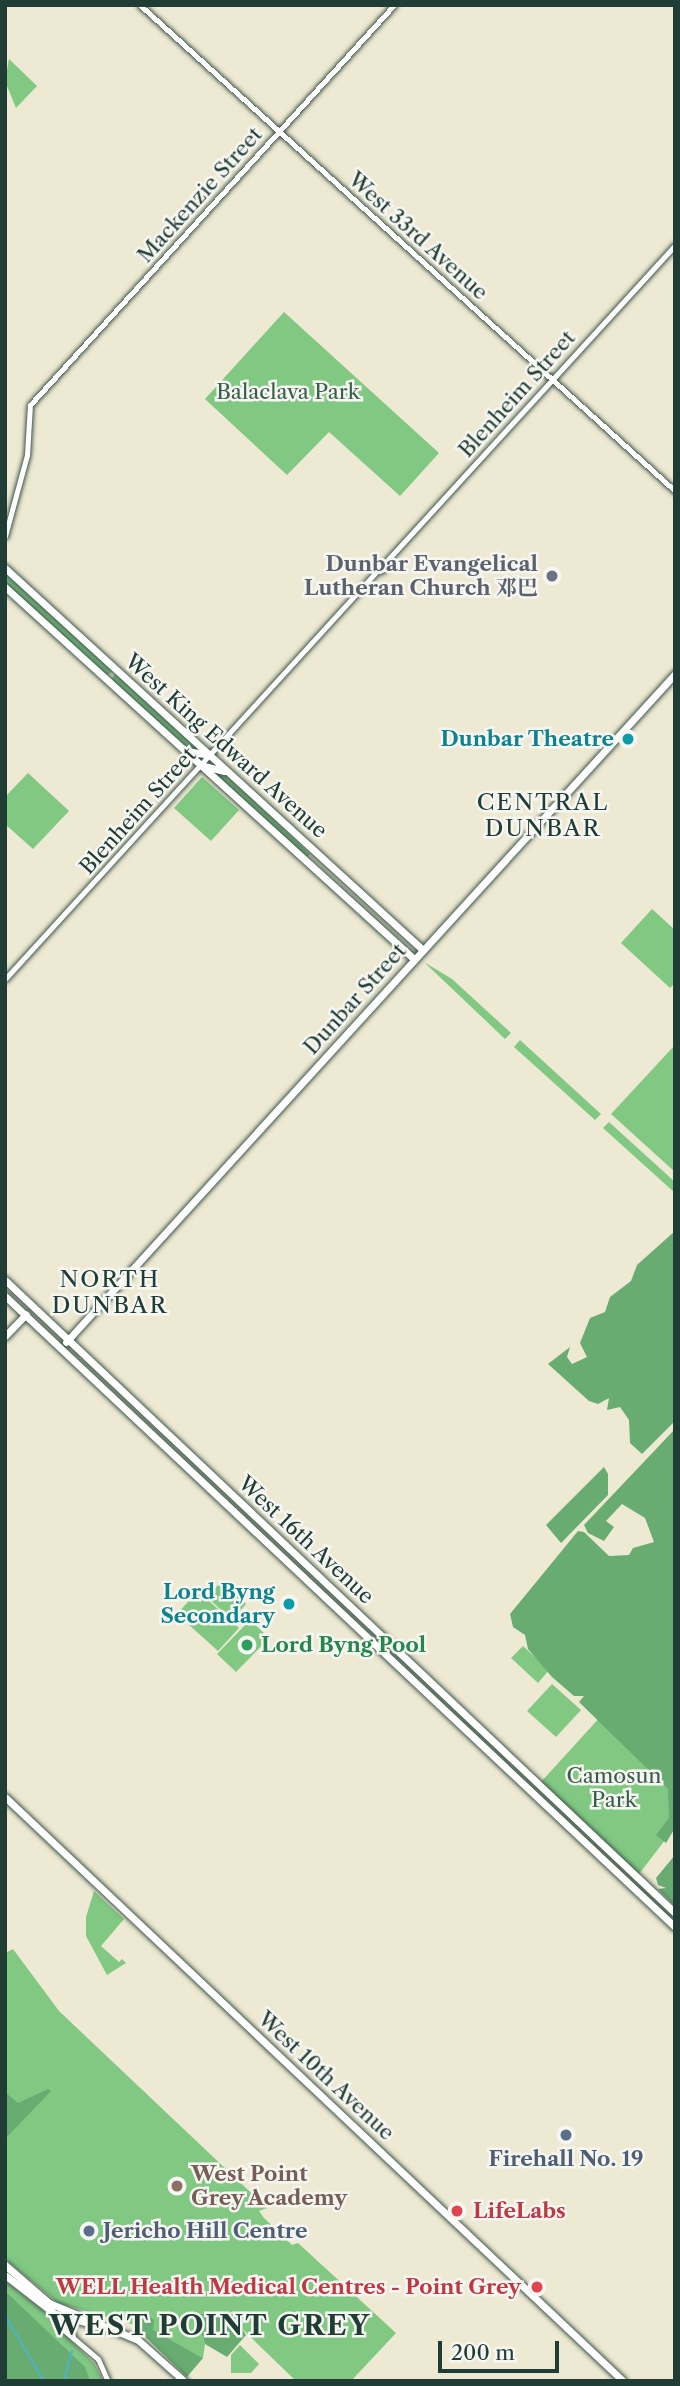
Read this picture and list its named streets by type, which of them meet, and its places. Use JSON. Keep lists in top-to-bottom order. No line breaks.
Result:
{"streets":{"main road":["West King Edward Avenue","Dunbar Street","West 16th Avenue","West 10th Avenue"],"street":["Mackenzie Street","West 33rd Avenue","Blenheim Street"]},"crossings":[["Mackenzie Street","West 33rd Avenue"],["West 33rd Avenue","Blenheim Street"],["Blenheim Street","West King Edward Avenue"],["West King Edward Avenue","Dunbar Street"],["Dunbar Street","West 16th Avenue"]],"districts":["CENTRAL DUNBAR","NORTH DUNBAR","WEST POINT GREY"],"parks":["Balaclava Park","Camosun Park"],"places":["Dunbar Evangelical Lutheran Church 邓巴","Dunbar Theatre","Lord Byng Secondary","Lord Byng Pool","Firehall No. 19","West Point Grey Academy","LifeLabs","Jericho Hill Centre","WELL Health Medical Centres - Point Grey"],"scale_bar":"200 m"}
